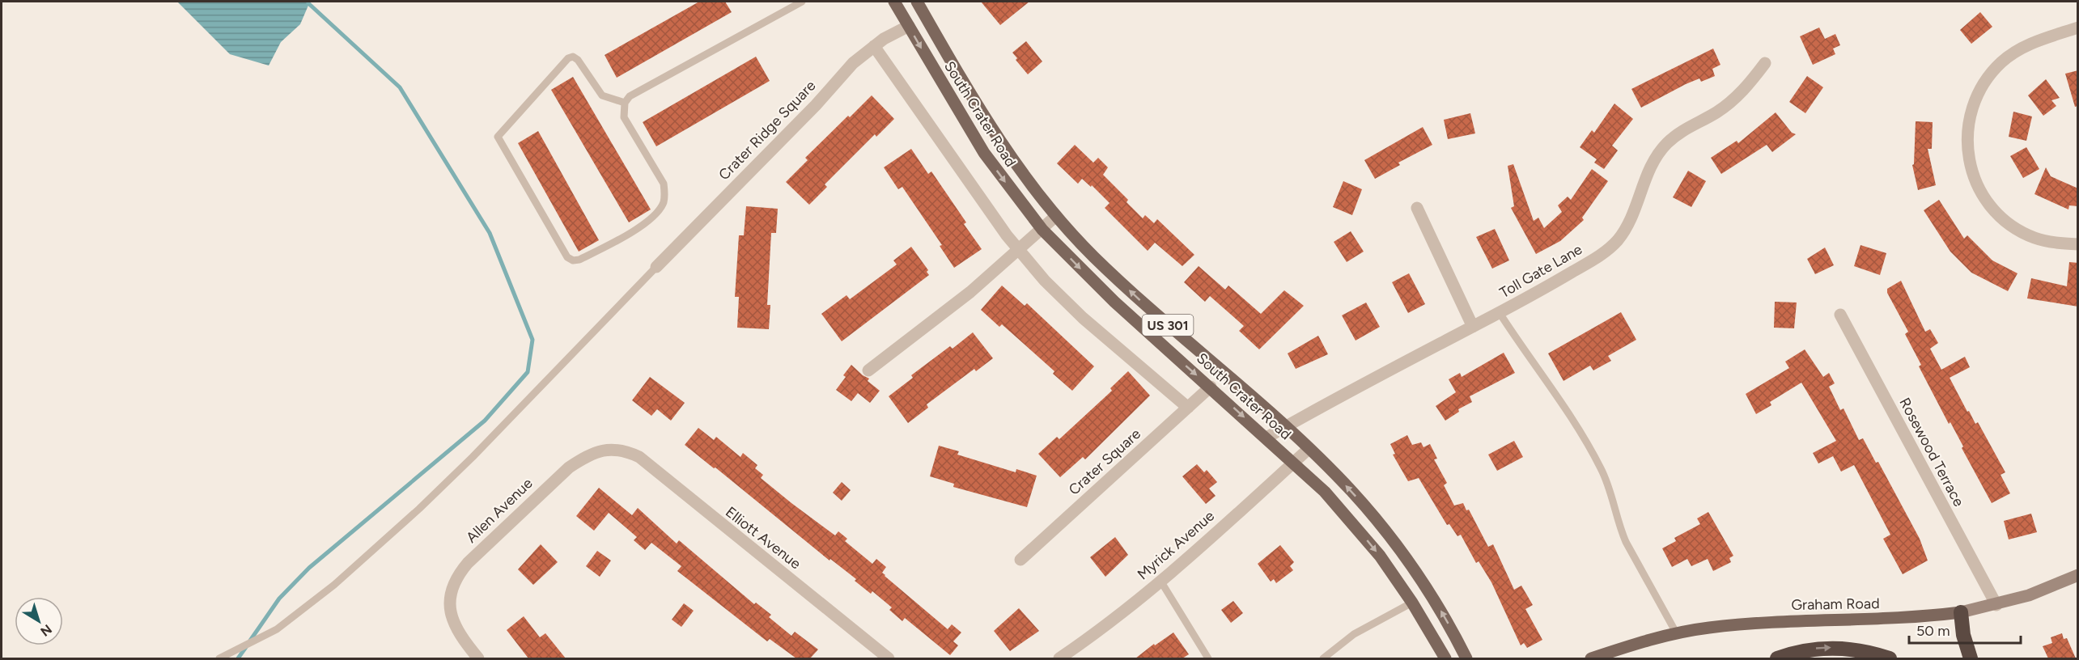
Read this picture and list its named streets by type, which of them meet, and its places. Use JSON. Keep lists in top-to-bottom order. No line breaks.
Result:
{"streets":{"main road":["South Crater Road","US 301","Graham Road"],"street":["Crater Ridge Square","Toll Gate Lane","Rosewood Terrace","Crater Square","Allen Avenue","Elliott Avenue","Myrick Avenue"]},"crossings":[["South Crater Road","Crater Ridge Square"],["South Crater Road","Toll Gate Lane"],["South Crater Road","Crater Square"],["South Crater Road","Myrick Avenue"],["Rosewood Terrace","Graham Road"],["Allen Avenue","Elliott Avenue"]],"scale_bar":"50 m","north":"bottom right"}
